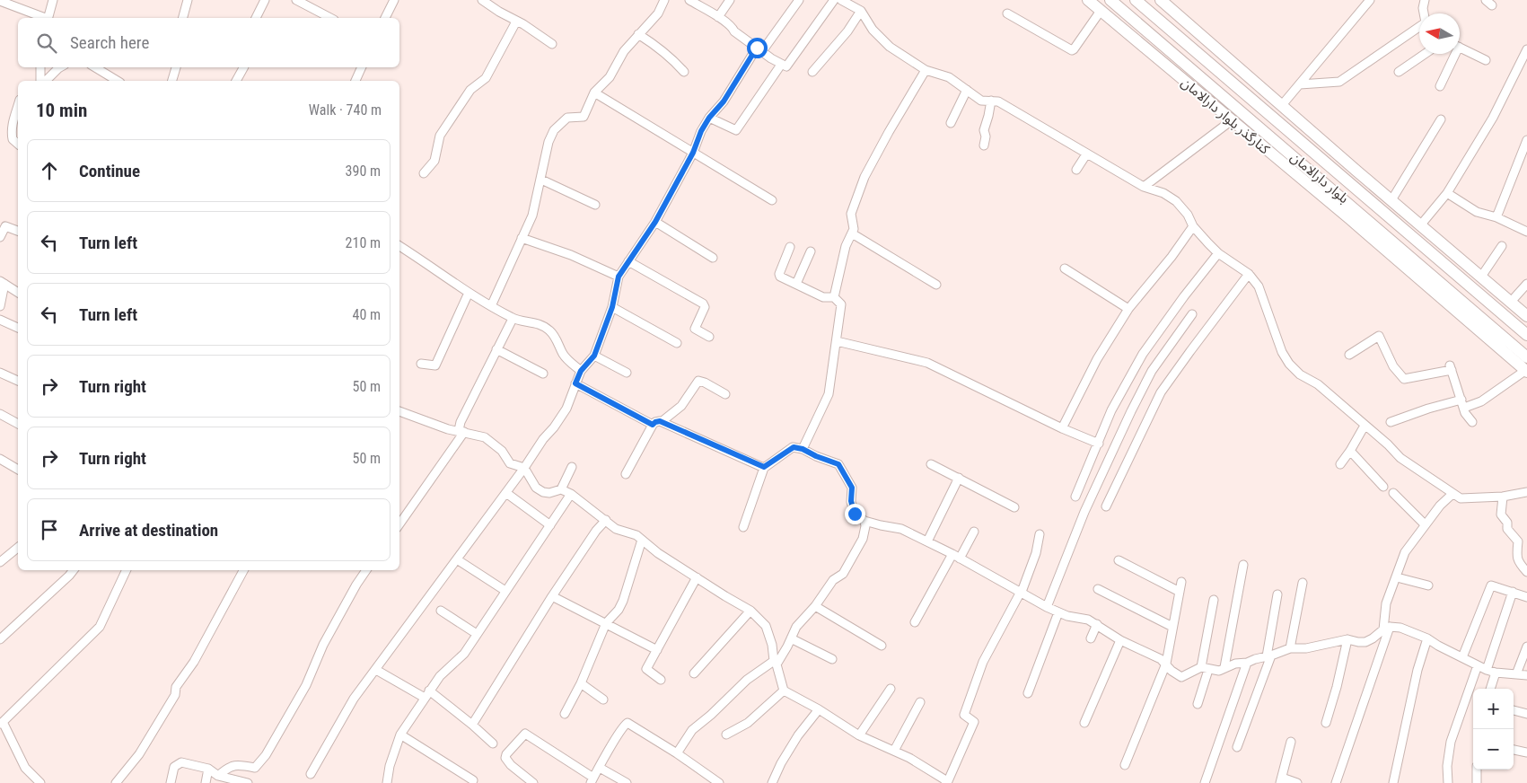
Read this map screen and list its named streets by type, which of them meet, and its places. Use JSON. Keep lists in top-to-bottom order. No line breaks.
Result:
{"streets":{"main road":["کنارگذر بلوار دارالامان","بلوار دارالامان"]},"crossings":[["کنارگذر بلوار دارالامان","بلوار دارالامان"]],"north":"left","page":{"search":"Search here","heading":["10 min","Walk · 740 m"],"list":[["Continue","390 m"],["Turn left","210 m"],["Turn left","40 m"],["Turn right","50 m"],["Turn right","50 m"],"Arrive at destination"],"map_buttons":["+","−"]}}
